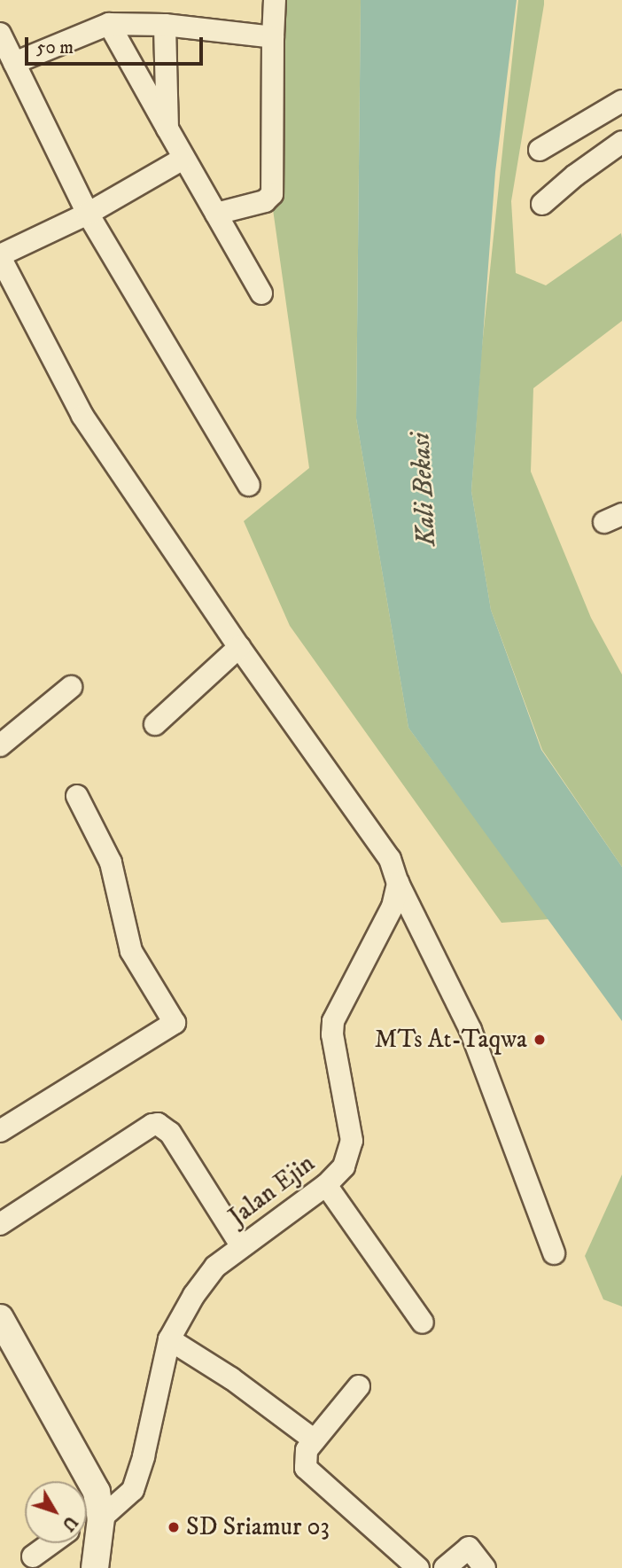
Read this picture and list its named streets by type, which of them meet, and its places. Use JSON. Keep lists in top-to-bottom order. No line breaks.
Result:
{"streets":{"street":["Jalan Ejin"]},"water":["Kali Bekasi"],"places":["MTs At-Taqwa","SD Sriamur 03"],"scale_bar":"50 m","north":"bottom right"}
